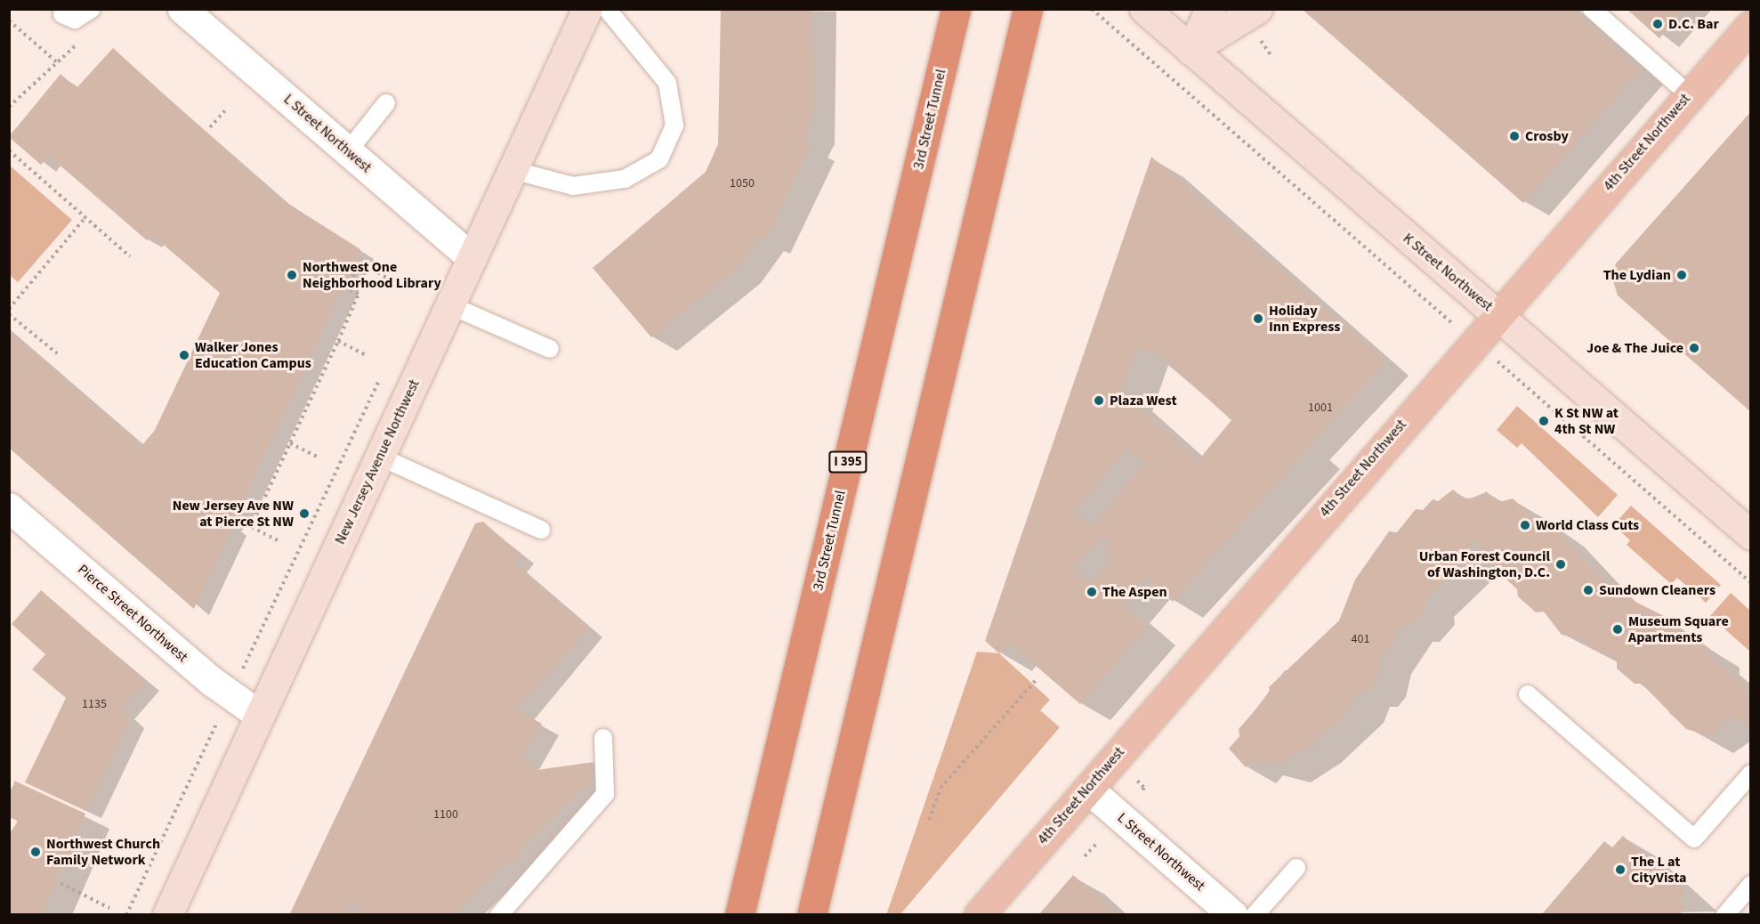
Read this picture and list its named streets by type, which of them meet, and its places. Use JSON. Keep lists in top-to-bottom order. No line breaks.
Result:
{"streets":{"highway":["3rd Street Tunnel","I 395"],"main road":["4th Street Northwest","K Street Northwest","New Jersey Avenue Northwest"],"street":["L Street Northwest","Pierce Street Northwest"]},"crossings":[["L Street Northwest","4th Street Northwest"],["L Street Northwest","New Jersey Avenue Northwest"],["4th Street Northwest","K Street Northwest"],["New Jersey Avenue Northwest","Pierce Street Northwest"]],"places":["D.C. Bar","Crosby","Northwest One Neighborhood Library","The Lydian","Holiday Inn Express","Joe & The Juice","Walker Jones Education Campus","Plaza West","K St NW at 4th St NW","New Jersey Ave NW at Pierce St NW","World Class Cuts","Urban Forest Council of Washington, D.C.","Sundown Cleaners","The Aspen","Museum Square Apartments","Northwest Church Family Network","The L at CityVista"],"house_numbers":["1050","1001","401","1135","1100"]}
